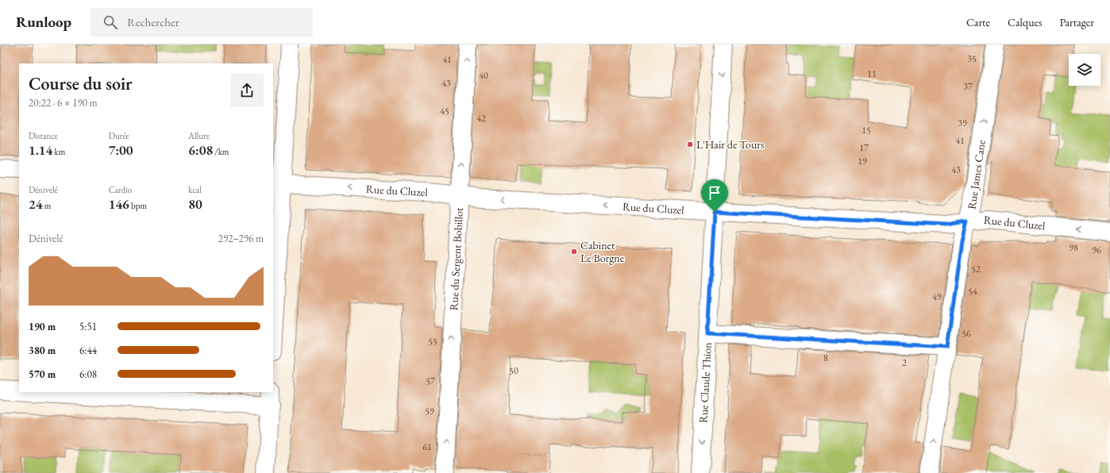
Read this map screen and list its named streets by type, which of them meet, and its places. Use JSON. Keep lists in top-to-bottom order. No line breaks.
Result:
{"streets":{"street":["Rue James Cane","Rue du Cluzel","Rue du Sergent Bobillot","Rue Claude Thion"]},"crossings":[["Rue James Cane","Rue du Cluzel"],["Rue du Cluzel","Rue du Sergent Bobillot"],["Rue du Cluzel","Rue Claude Thion"]],"one_way":["Rue James Cane","Rue du Cluzel","Rue du Sergent Bobillot","Rue Claude Thion"],"places":["L'Hair de Tours","Cabinet Le Borgne"],"house_numbers":["35","41","11","40","43","37","45","42","39","15","41","17","19","43","98","96","52","54","49","56","55","8","2","50","57","59","61"],"page":{"header":"Runloop","search":"Rechercher","nav":["Carte","Calques","Partager"],"heading":["Course du soir","20:22 · 6 × 190 m"],"stats":[["Distance","1.14 km"],["Durée","7:00"],["Allure","6:08 /km"],["Dénivelé","24 m"],["Cardio","146 bpm"],["kcal","80"]],"chart":["Dénivelé","292–296 m"],"list":[{"name":"190 m","note":"5:51"},{"name":"380 m","note":"6:44"},{"name":"570 m","note":"6:08"}]}}
